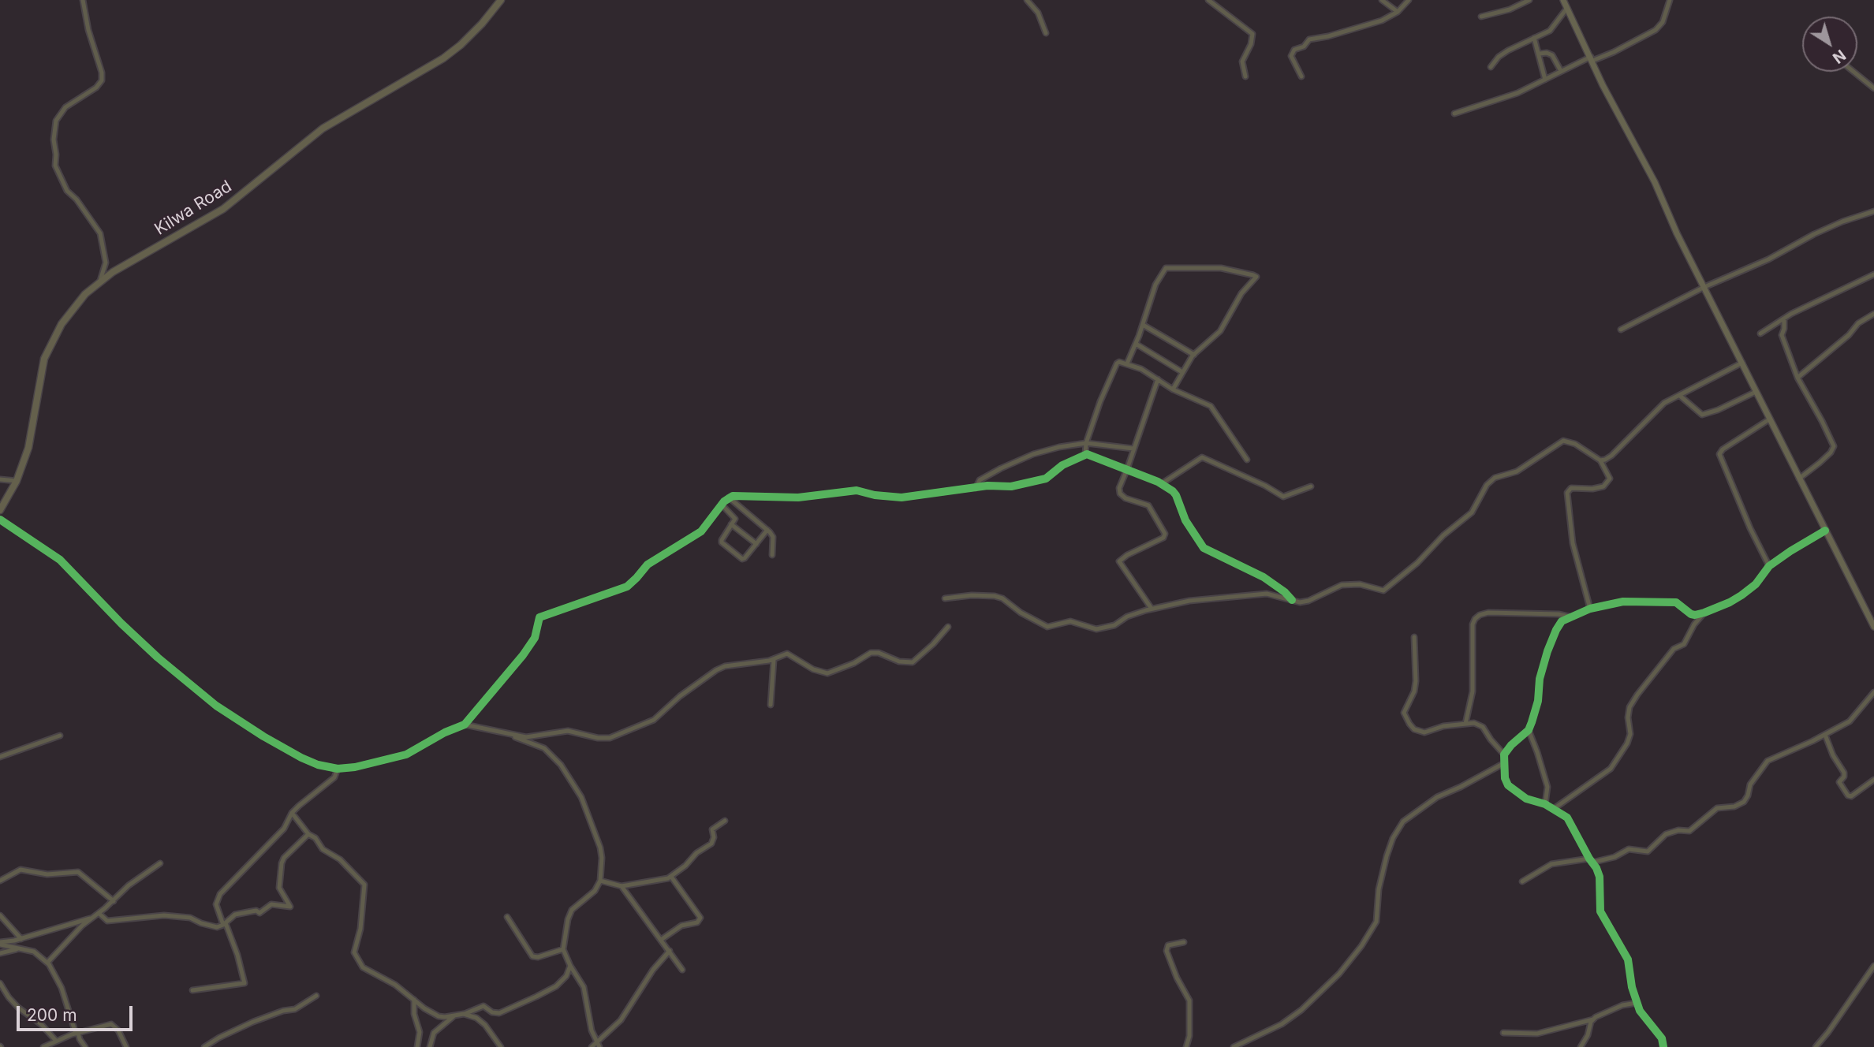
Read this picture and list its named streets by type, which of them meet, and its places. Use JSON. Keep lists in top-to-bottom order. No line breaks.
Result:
{"streets":{"highway":["Kilwa Road"]},"scale_bar":"200 m","north":"bottom right"}
